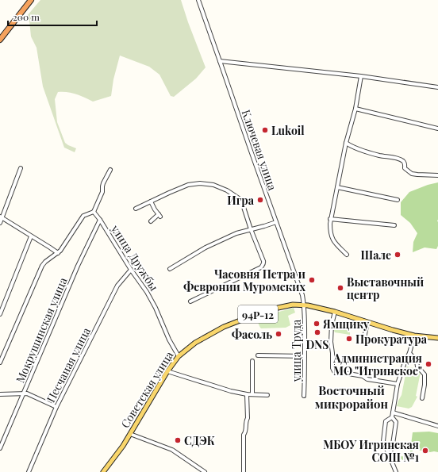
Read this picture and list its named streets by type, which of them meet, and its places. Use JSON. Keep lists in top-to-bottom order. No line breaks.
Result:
{"streets":{"main road":["94Р-12","Советская улица"],"street":["Ключевая улица","улица Дружбы","Мокрушинская улица","улица Труда","Песчаная улица"]},"crossings":[["Ключевая улица","улица Труда"],["Ключевая улица","Советская улица"],["улица Дружбы","Мокрушинская улица"],["улица Дружбы","Песчаная улица"],["улица Дружбы","Советская улица"],["улица Труда","Советская улица"]],"districts":["Восточный микрорайон"],"places":["Lukoil","Игра","Шале","Часовня Петра и Февронии Муромских","Выставочный центр","Ямщику","DNS","Фасоль","Прокуратура","Администрация МО \"Игринское\"","СДЭК","МБОУ Игринская СОШ №1"],"scale_bar":"200 m"}
